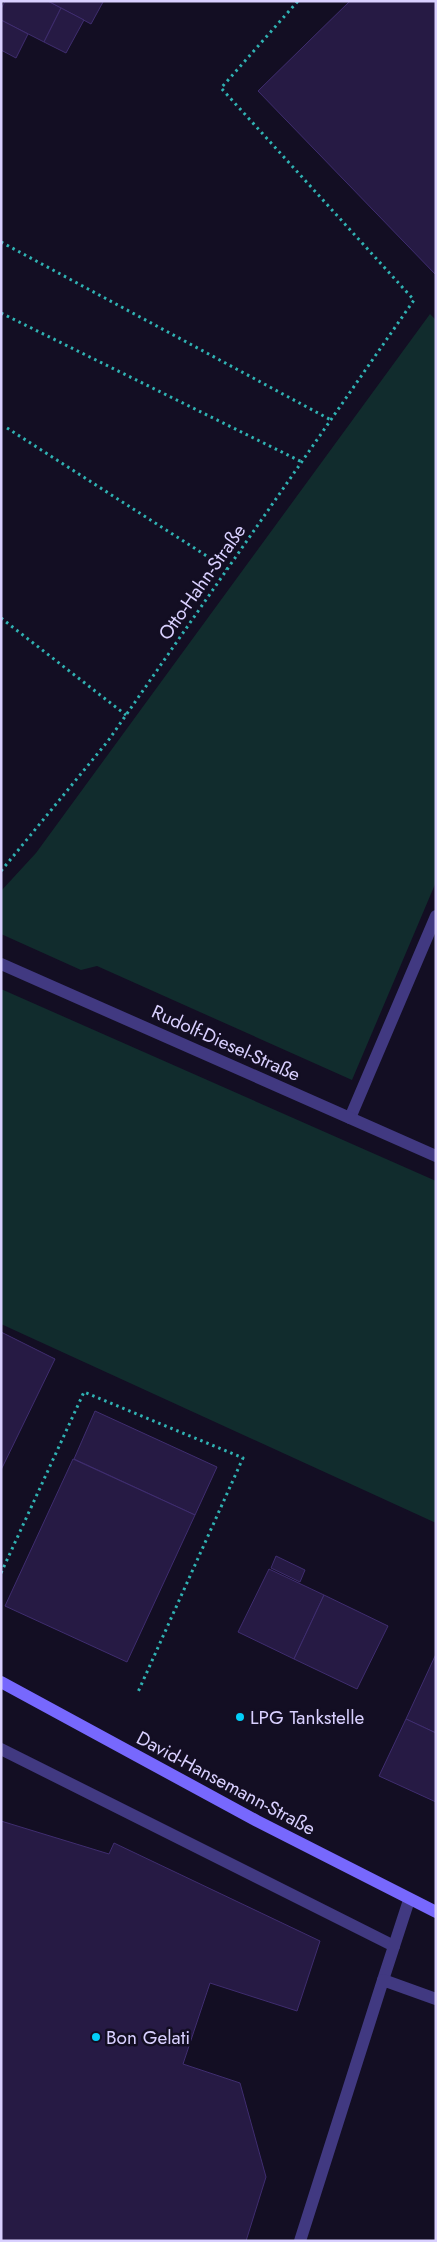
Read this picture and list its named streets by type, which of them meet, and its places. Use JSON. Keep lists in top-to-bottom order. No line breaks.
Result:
{"streets":{"street":["Rudolf-Diesel-Straße","David-Hansemann-Straße"],"path":["Otto-Hahn-Straße"]},"places":["LPG Tankstelle","Bon Gelati"]}
